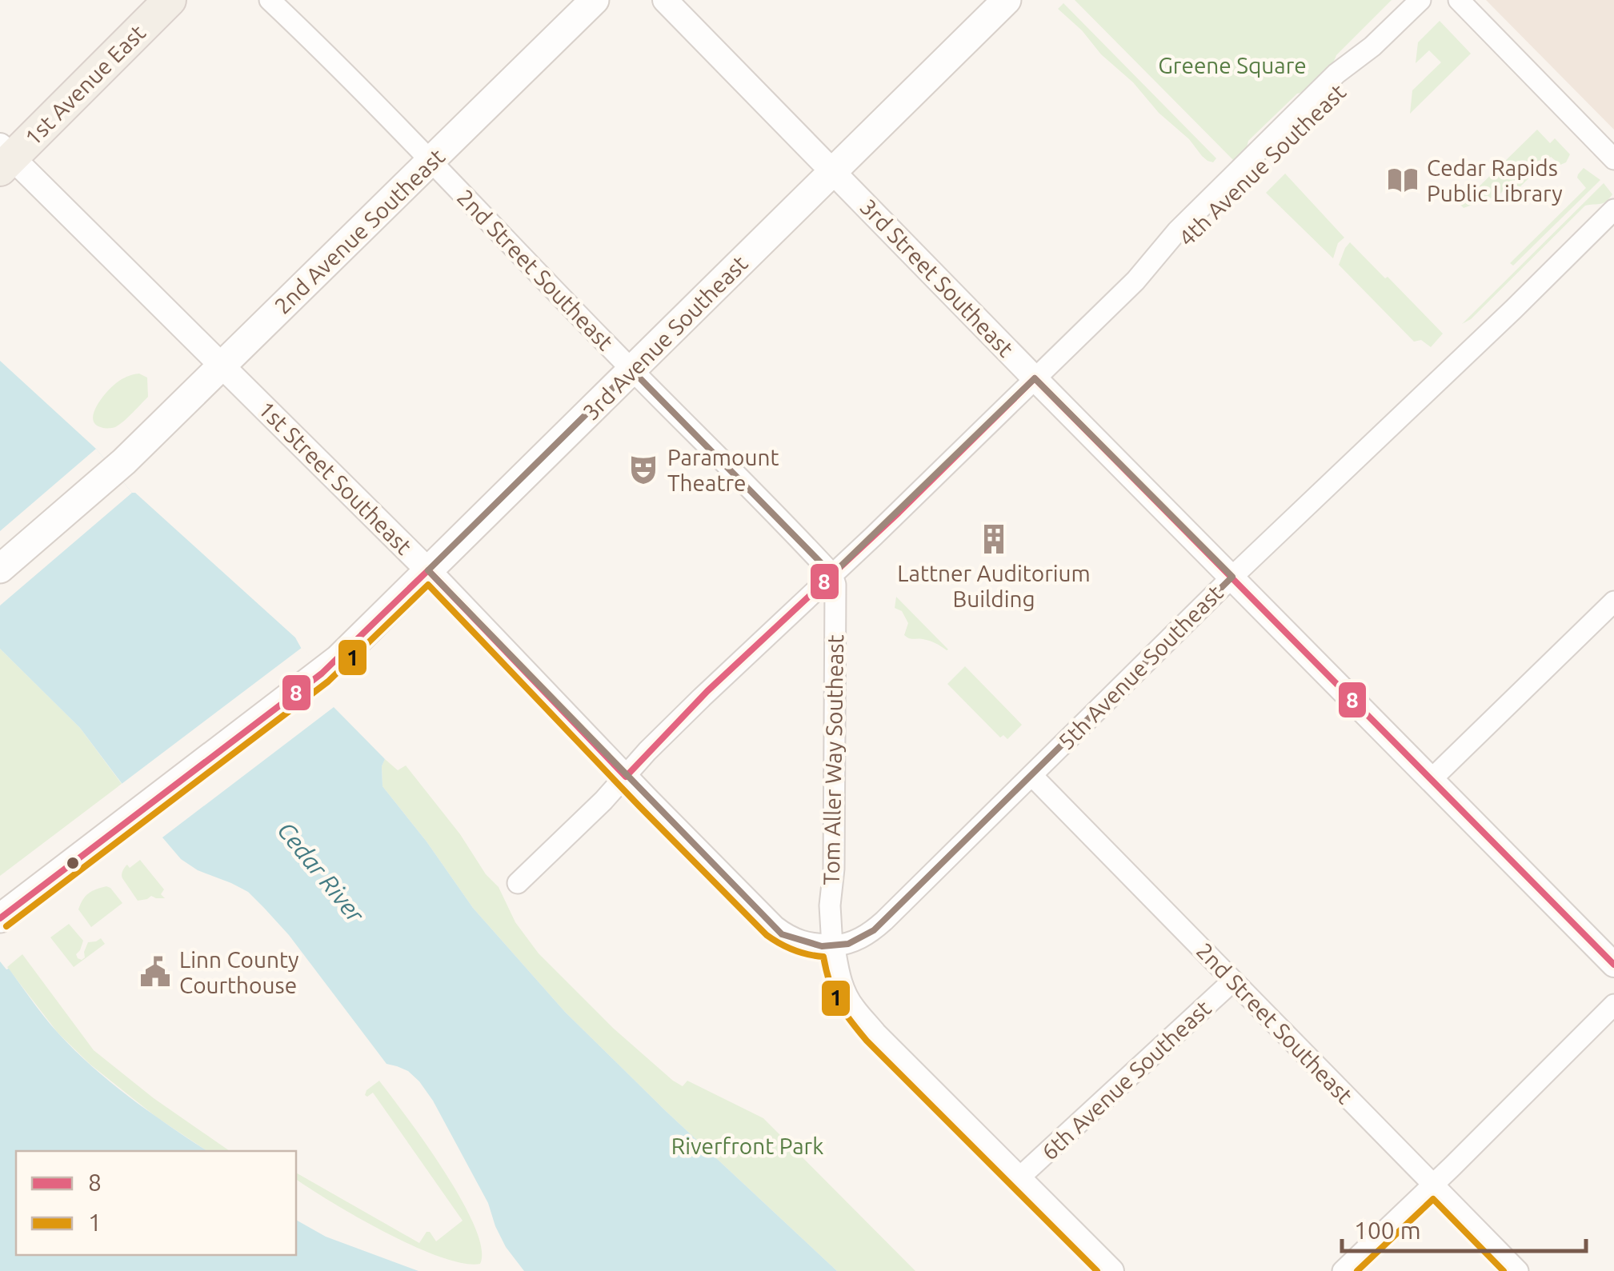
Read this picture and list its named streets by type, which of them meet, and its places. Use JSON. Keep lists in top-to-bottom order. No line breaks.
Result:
{"streets":{"main road":["1st Avenue East","2nd Avenue Southeast","3rd Avenue Southeast"],"street":["4th Avenue Southeast","2nd Street Southeast","3rd Street Southeast","1st Street Southeast","5th Avenue Southeast","Tom Aller Way Southeast","6th Avenue Southeast"]},"crossings":[["1st Avenue East","1st Street Southeast"],["4th Avenue Southeast","2nd Street Southeast"],["4th Avenue Southeast","3rd Street Southeast"],["4th Avenue Southeast","1st Street Southeast"],["4th Avenue Southeast","Tom Aller Way Southeast"],["2nd Avenue Southeast","2nd Street Southeast"],["2nd Avenue Southeast","1st Street Southeast"],["2nd Street Southeast","3rd Avenue Southeast"],["2nd Street Southeast","5th Avenue Southeast"],["2nd Street Southeast","Tom Aller Way Southeast"],["2nd Street Southeast","6th Avenue Southeast"],["3rd Street Southeast","3rd Avenue Southeast"],["3rd Street Southeast","5th Avenue Southeast"],["3rd Avenue Southeast","1st Street Southeast"],["1st Street Southeast","5th Avenue Southeast"],["1st Street Southeast","Tom Aller Way Southeast"],["5th Avenue Southeast","Tom Aller Way Southeast"]],"water":["Cedar River"],"parks":["Greene Square","Riverfront Park"],"places":{"library":["Cedar Rapids Public Library"],"theatre":["Paramount Theatre"],"building":["Lattner Auditorium Building"],"public building":["Linn County Courthouse"]},"lines":["transit line 8","transit line 1"],"legend":["8","1"],"scale_bar":"100 m"}
